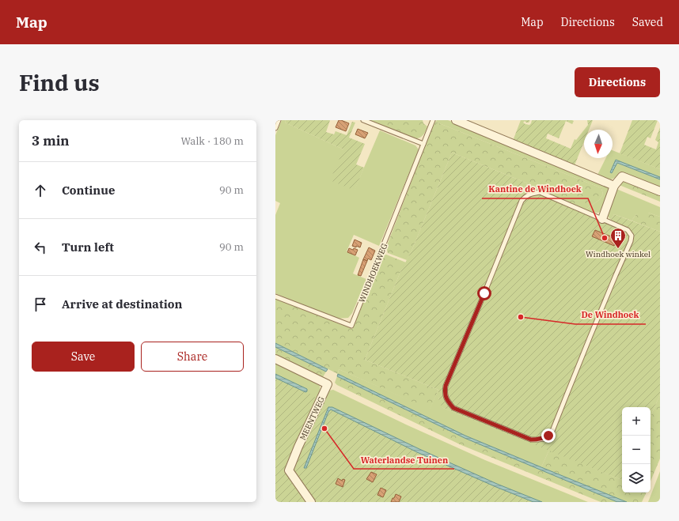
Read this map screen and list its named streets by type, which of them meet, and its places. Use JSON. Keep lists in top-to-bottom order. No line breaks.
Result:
{"streets":{"street":["MEENTWEG"],"lane":["WINDHOEKWEG"]},"places":{"other":["Kantine de Windhoek","De Windhoek","Waterlandse Tuinen"],"building":["Windhoek winkel"]},"north":"bottom","page":{"header":"Map","nav":["Map","Directions","Saved"],"buttons":["Directions",["Save","Share"]],"title":"Find us","heading":["3 min","Walk · 180 m"],"list":[["Continue","90 m"],["Turn left","90 m"],"Arrive at destination"],"map_buttons":["+","−"]}}
